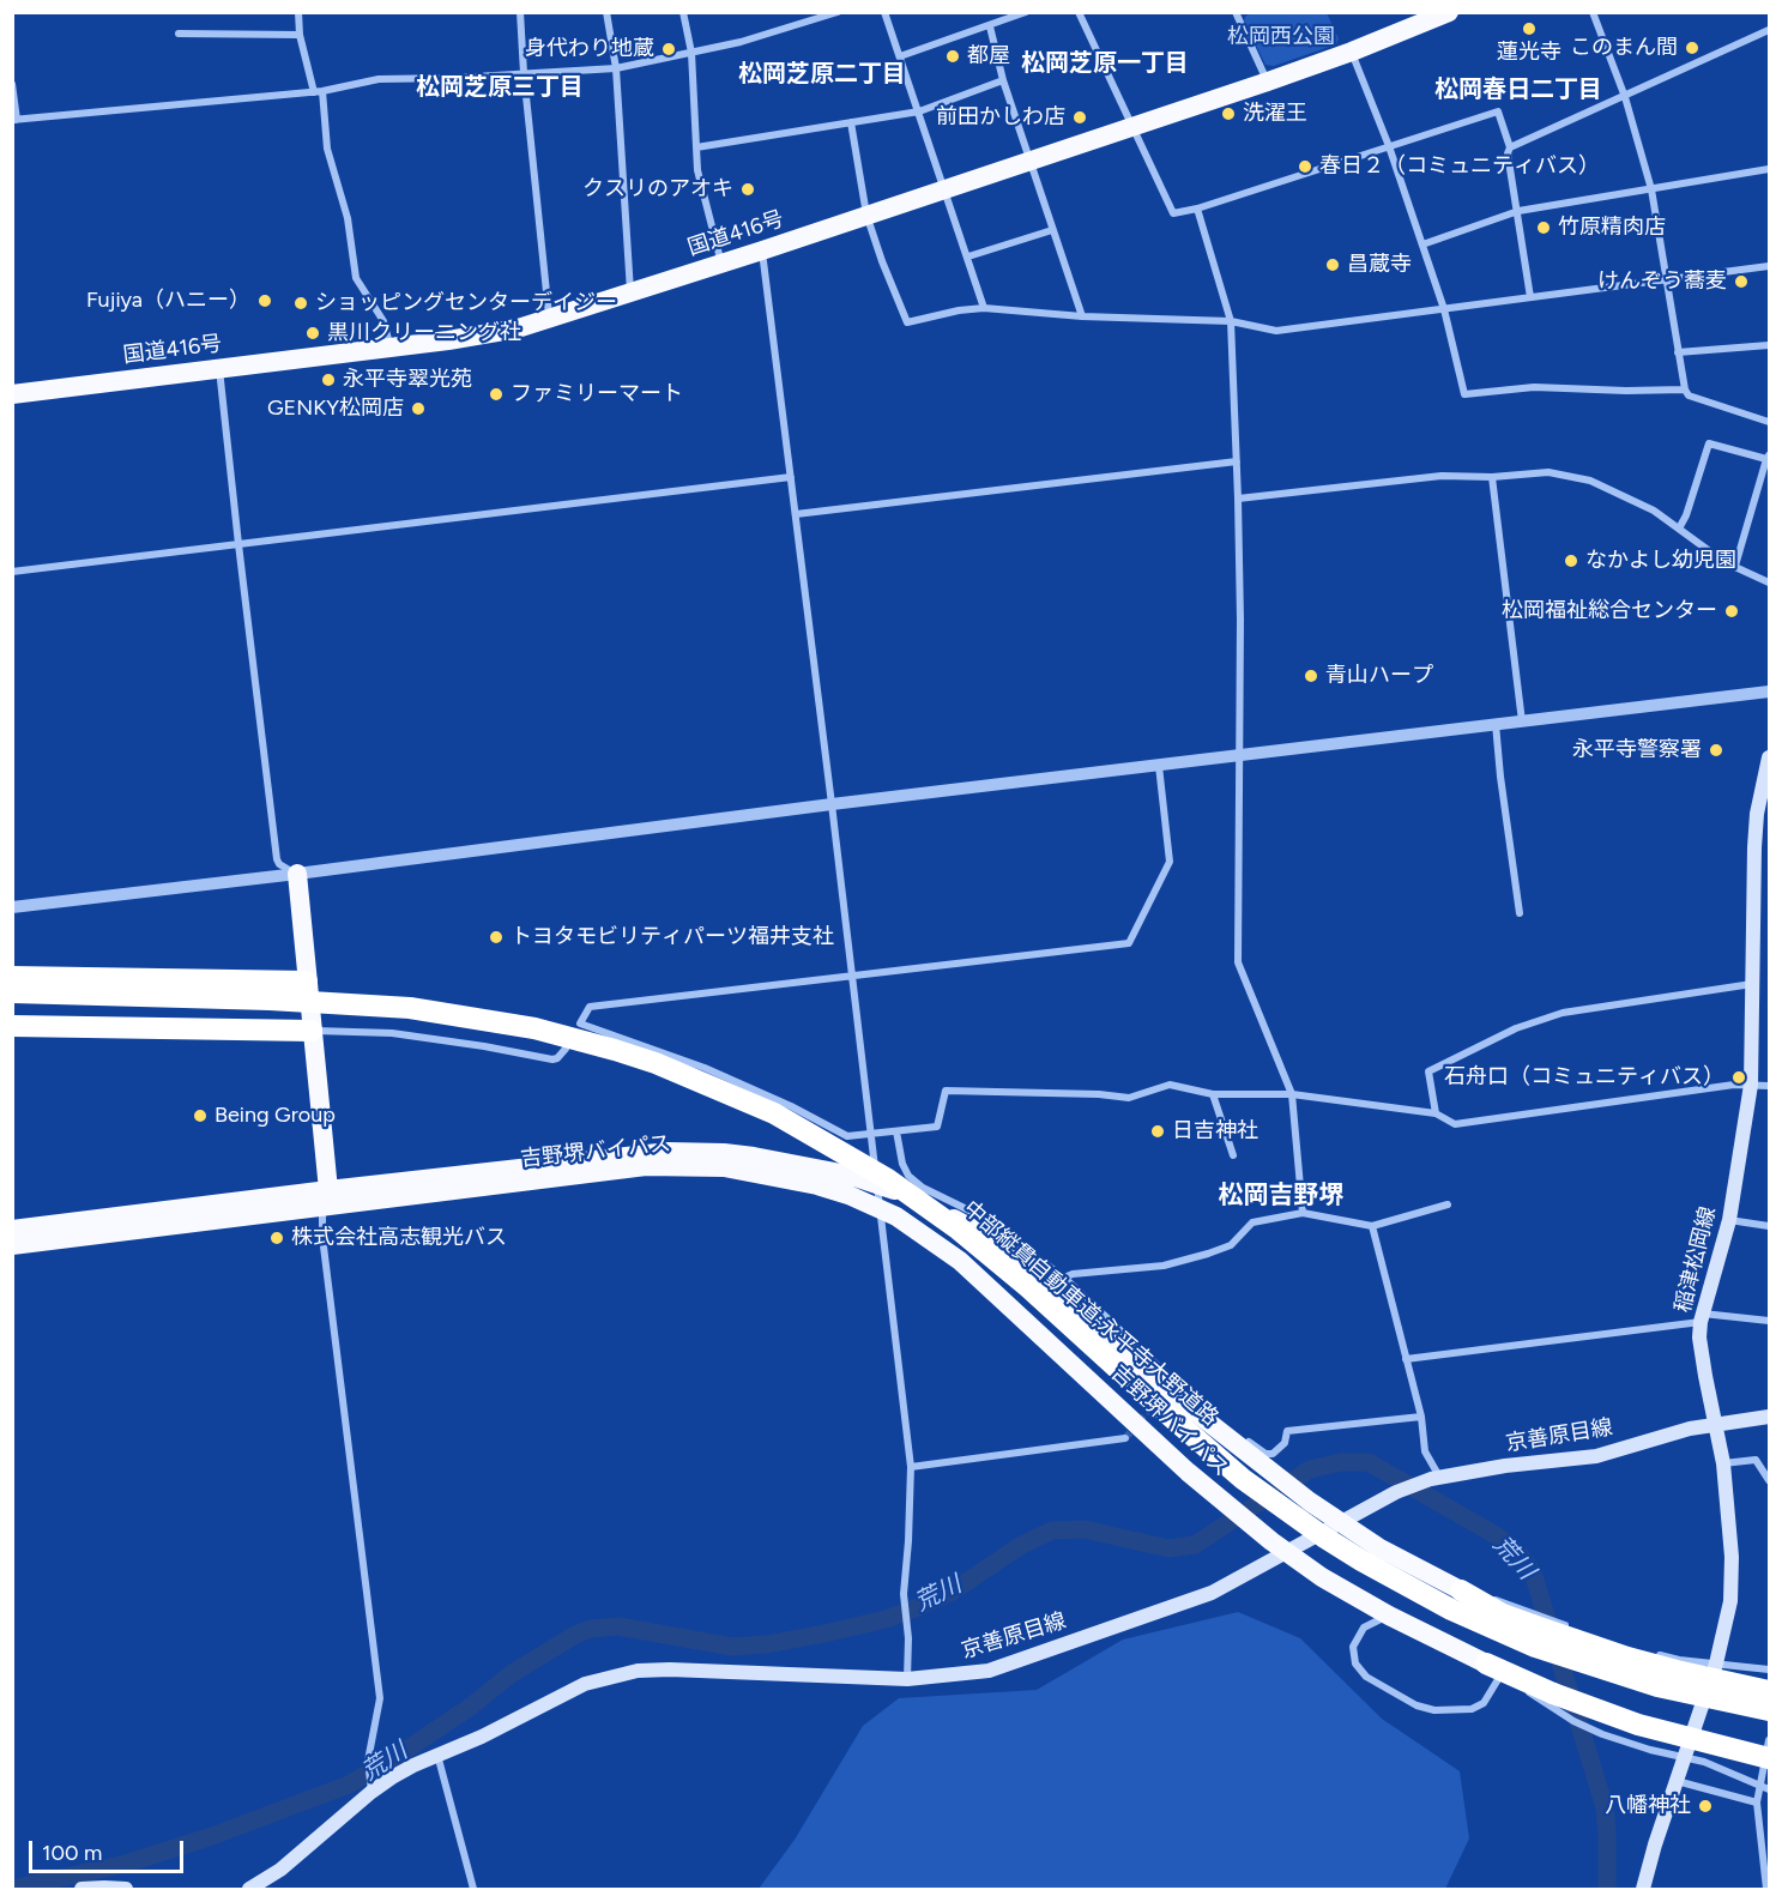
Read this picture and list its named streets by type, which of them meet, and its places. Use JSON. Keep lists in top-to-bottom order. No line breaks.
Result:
{"streets":{"highway":["国道416号","吉野堺バイパス","中部縦貫自動車道;永平寺大野道路"],"main road":["稲津松岡線","京善原目線"]},"crossings":[["吉野堺バイパス","京善原目線"],["稲津松岡線","京善原目線"]],"districts":["松岡芝原一丁目","松岡芝原二丁目","松岡芝原三丁目","松岡春日二丁目","松岡吉野堺"],"water":["荒川"],"parks":["松岡西公園"],"places":["蓮光寺","このまん間","身代わり地蔵","都屋","洗濯王","前田かしわ店","春日２（コミュニティバス）","クスリのアオキ","竹原精肉店","昌蔵寺","けんぞう蕎麦","Fujiya（ハニー）","ショッピングセンターデイジー","黒川クリーニング社","永平寺翠光苑","ファミリーマート","GENKY松岡店","なかよし幼児園","松岡福祉総合センター","青山ハープ","永平寺警察署","トヨタモビリティパーツ福井支社","石舟口（コミュニティバス）","Being Group","日吉神社","株式会社高志観光バス","八幡神社"],"scale_bar":"100 m"}
